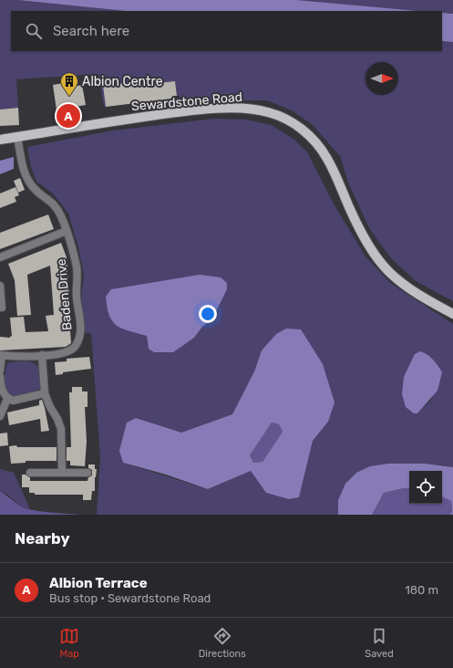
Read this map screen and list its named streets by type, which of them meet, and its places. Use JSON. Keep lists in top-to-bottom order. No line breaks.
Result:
{"streets":{"main road":["Sewardstone Road"],"street":["Baden Drive"]},"crossings":[["Sewardstone Road","Baden Drive"]],"places":{"building":["Albion Centre"]},"north":"right","page":{"search":"Search here","pins":"A","heading":"Nearby","list":[{"mark":"A","name":"Albion Terrace","note":"Bus stop · Sewardstone Road","value":"180 m"}],"nav":["Map","Directions","Saved"]}}
